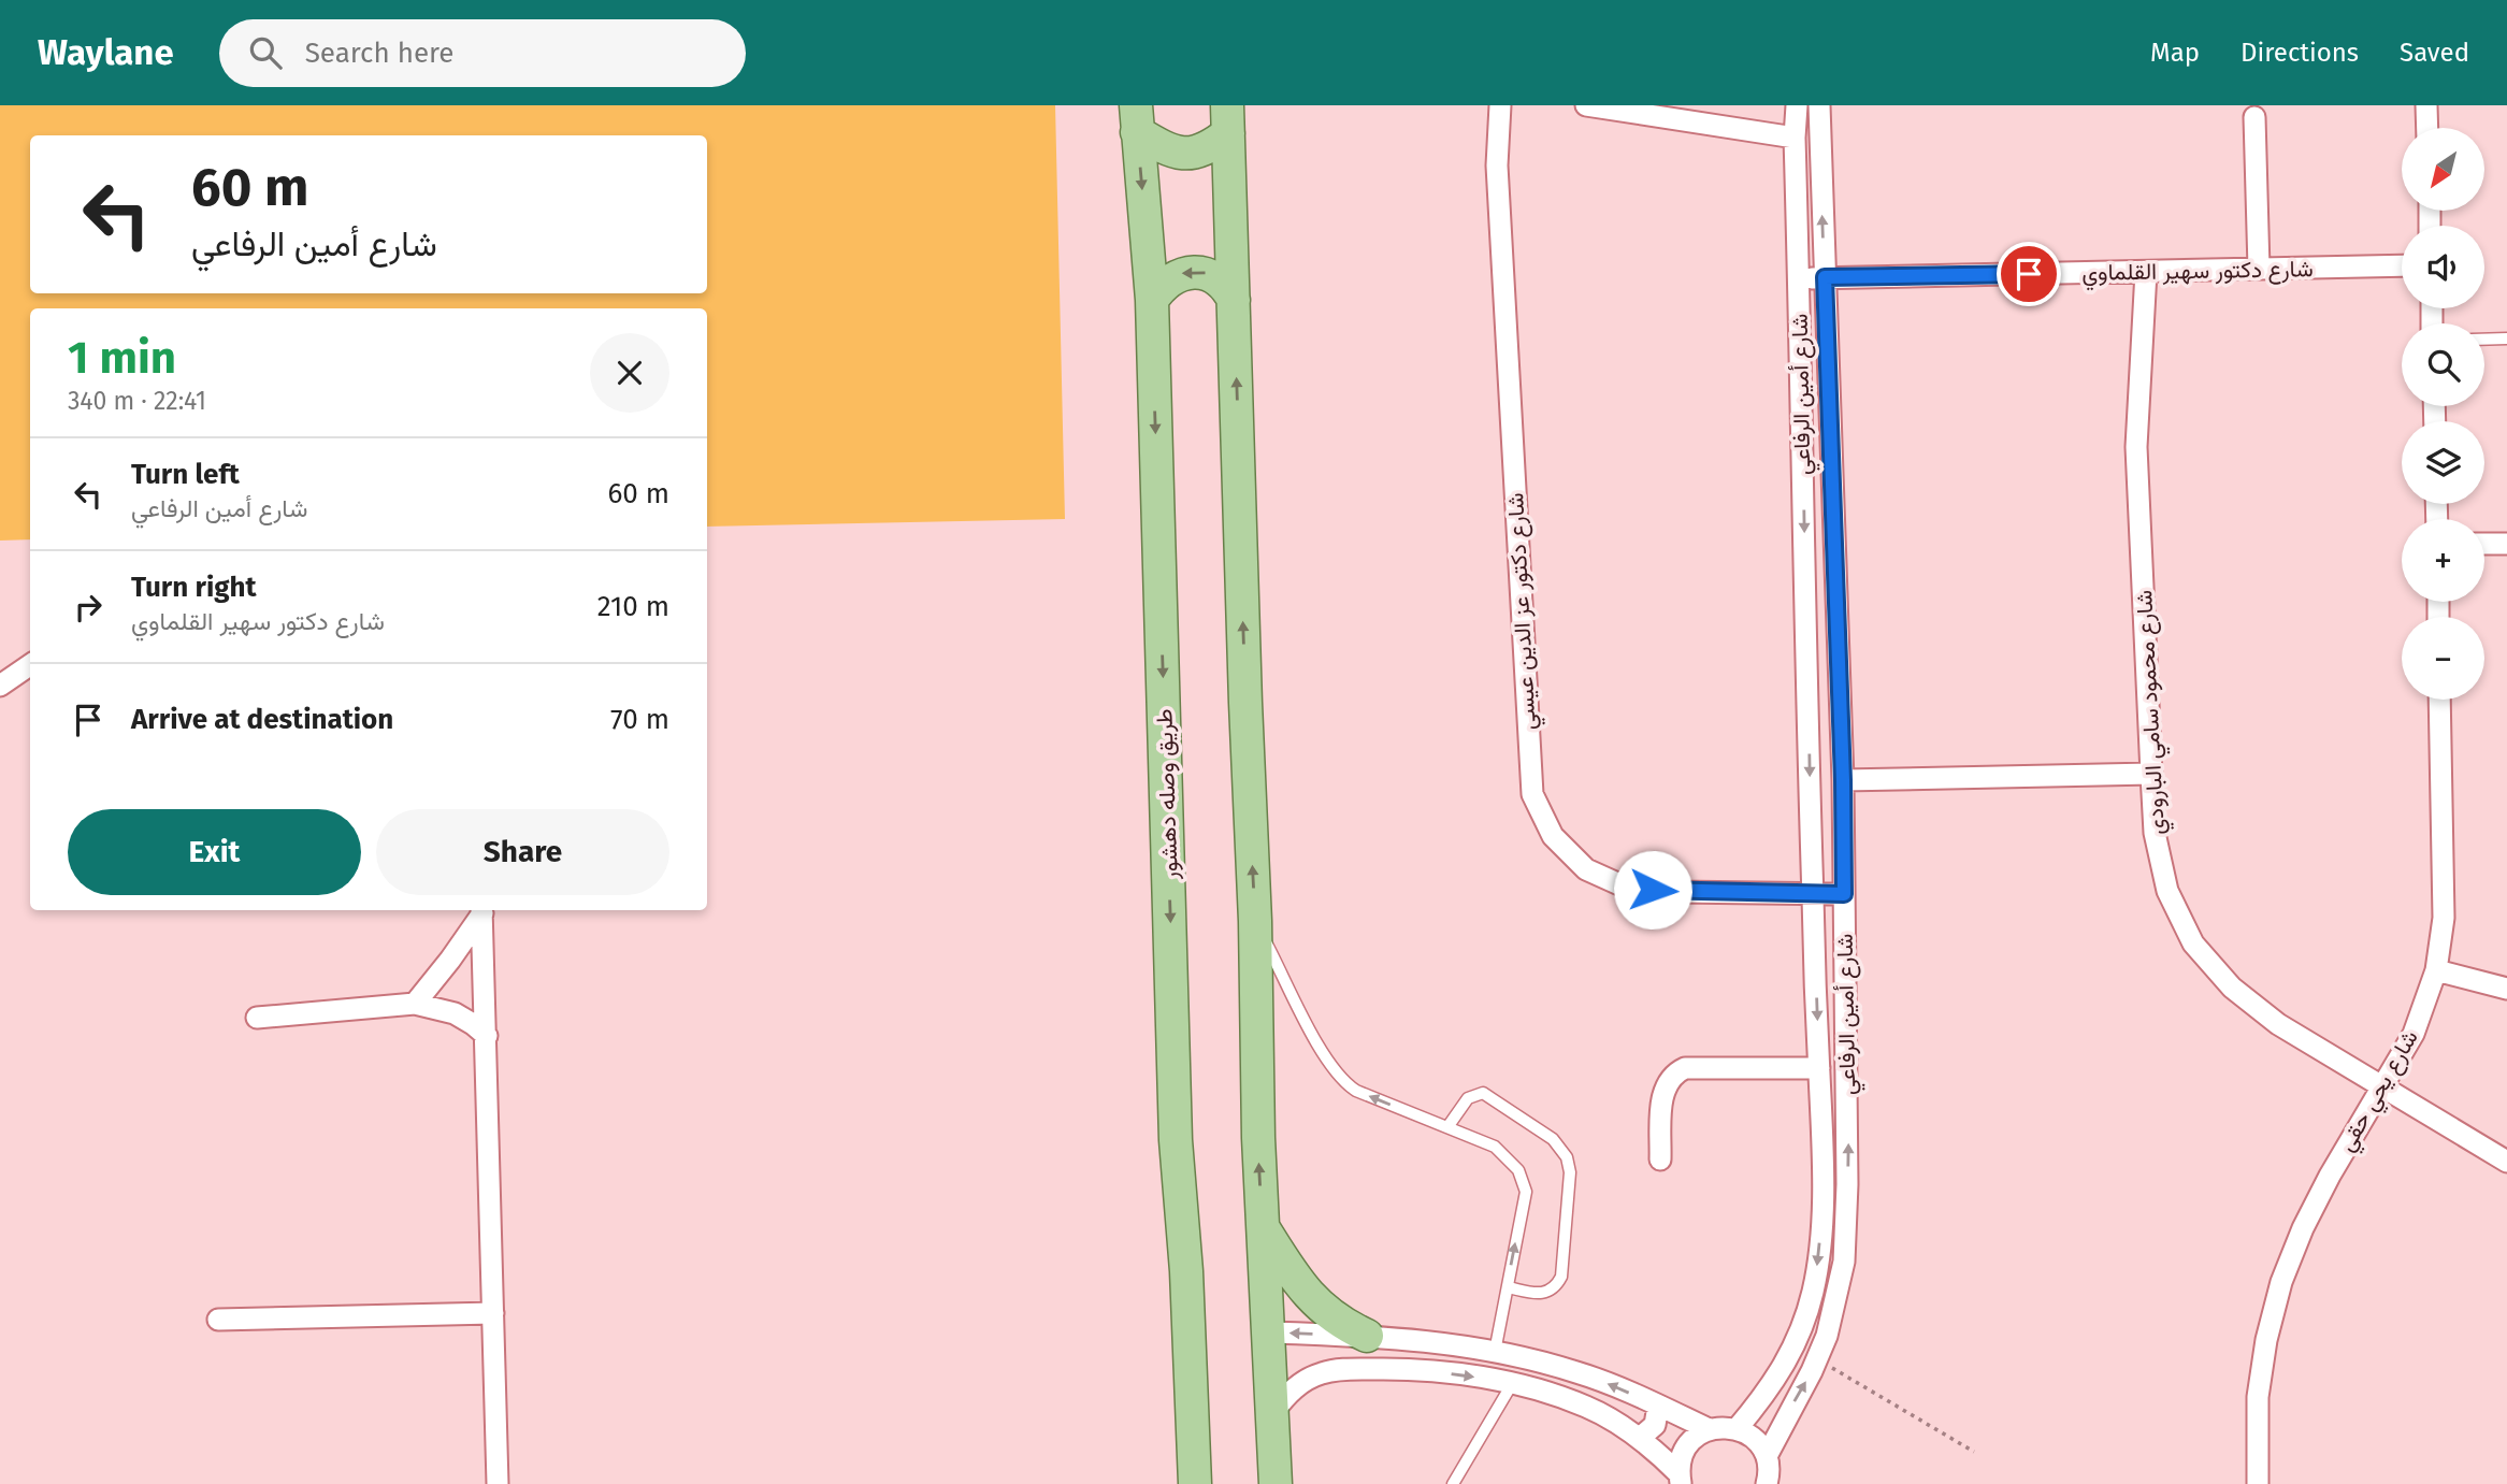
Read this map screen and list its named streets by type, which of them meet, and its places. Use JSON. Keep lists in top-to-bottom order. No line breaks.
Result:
{"streets":{"main road":["طريق وصله دهشور"],"street":["شارع دكتور سهير القلماوي","شارع أمين الرفاعي","شارع دكتور عز الدين عيسي","شارع محمود سامي البارودي","شارع يحي حقي"]},"crossings":[["شارع دكتور سهير القلماوي","شارع أمين الرفاعي"],["شارع دكتور سهير القلماوي","شارع محمود سامي البارودي"],["شارع أمين الرفاعي","شارع دكتور عز الدين عيسي"],["شارع محمود سامي البارودي","شارع يحي حقي"]],"north":"bottom left","page":{"header":"Waylane","search":"Search here","nav":["Map","Directions","Saved"],"map_buttons":["+","−"],"turn":["60 m","شارع أمين الرفاعي"],"heading":["1 min","340 m · 22:41"],"list":[{"name":"Turn left","note":"شارع أمين الرفاعي","value":"60 m"},{"name":"Turn right","note":"شارع دكتور سهير القلماوي","value":"210 m"},{"name":"Arrive at destination","value":"70 m"}],"buttons":["Exit","Share"]}}
